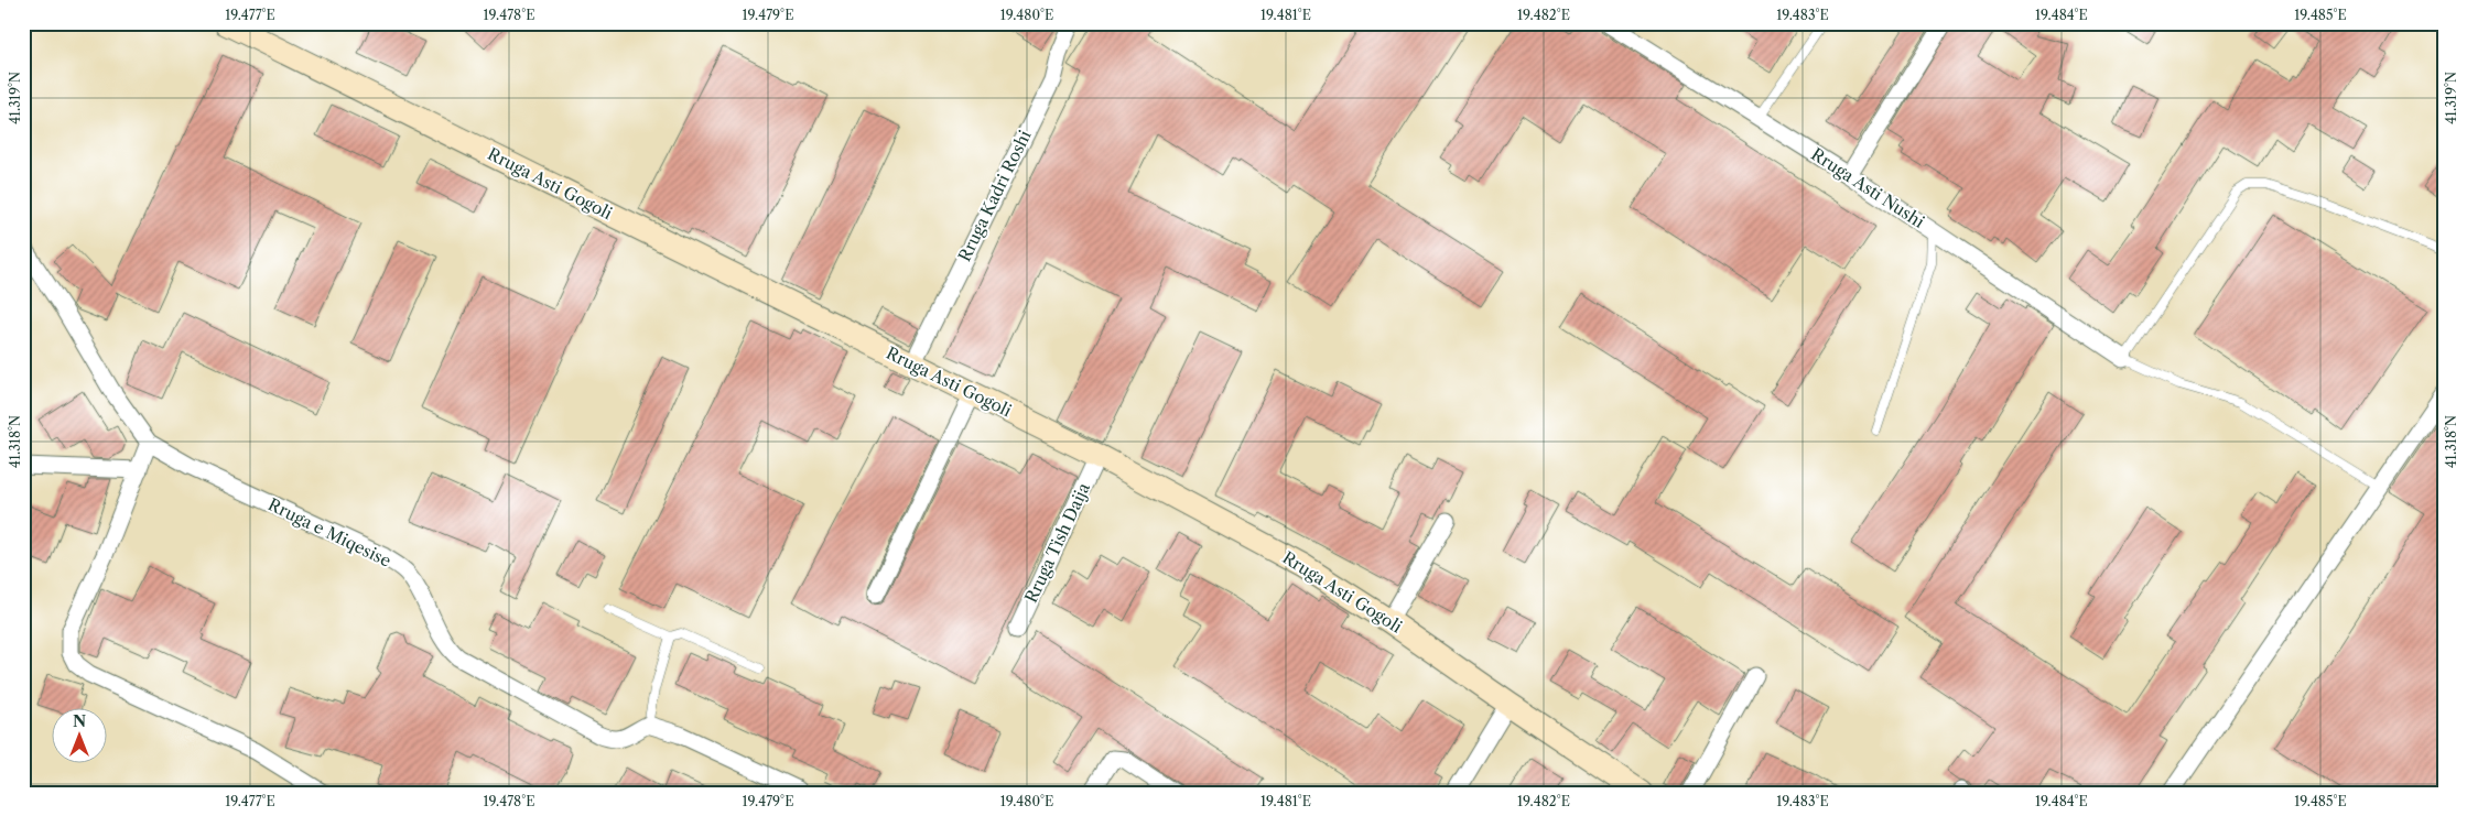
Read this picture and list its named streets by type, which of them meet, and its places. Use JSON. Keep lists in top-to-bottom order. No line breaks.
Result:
{"streets":{"street":["Rruga Asti Gogoli","Rruga Asti Nushi","Rruga Kadri Roshi","Rruga e Miqesise","Rruga Tish Daija"]},"crossings":[["Rruga Asti Gogoli","Rruga Kadri Roshi"],["Rruga Asti Gogoli","Rruga Tish Daija"]],"north":"top","coordinates":["19.477°E","19.478°E","19.479°E","19.480°E","19.481°E","19.482°E","19.483°E","19.484°E","19.485°E","41.319°N","41.318°N"]}
